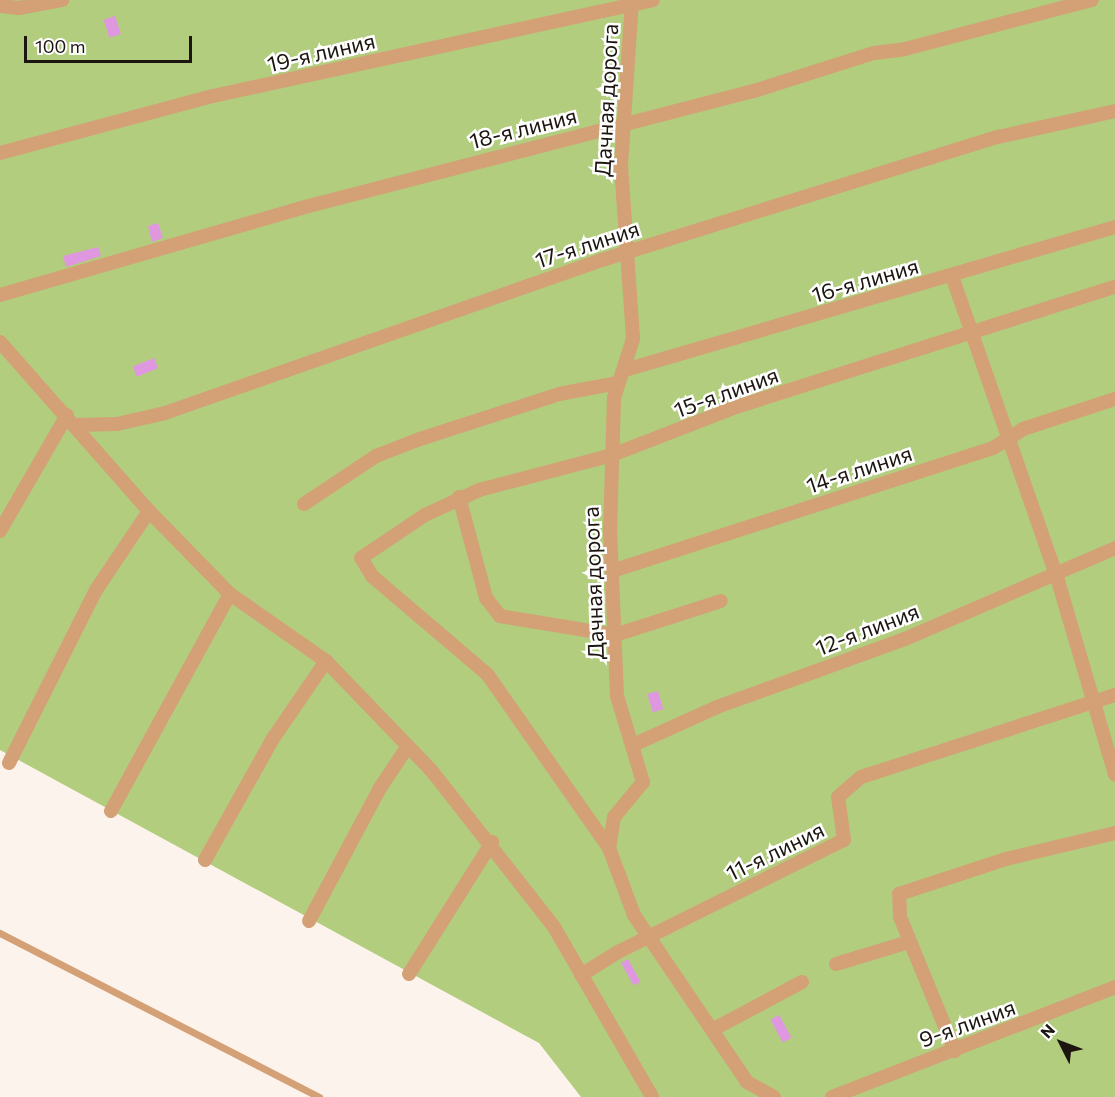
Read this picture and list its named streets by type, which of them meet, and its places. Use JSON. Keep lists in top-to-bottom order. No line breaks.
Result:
{"streets":{"street":["19-я линия","Дачная дорога","18-я линия","17-я линия","16-я линия","15-я линия","14-я линия","12-я линия","11-я линия","9-я линия"]},"crossings":[["19-я линия","Дачная дорога"],["Дачная дорога","18-я линия"],["Дачная дорога","17-я линия"],["Дачная дорога","16-я линия"],["Дачная дорога","15-я линия"],["Дачная дорога","14-я линия"],["Дачная дорога","12-я линия"]],"scale_bar":"100 m","north":"top left"}
